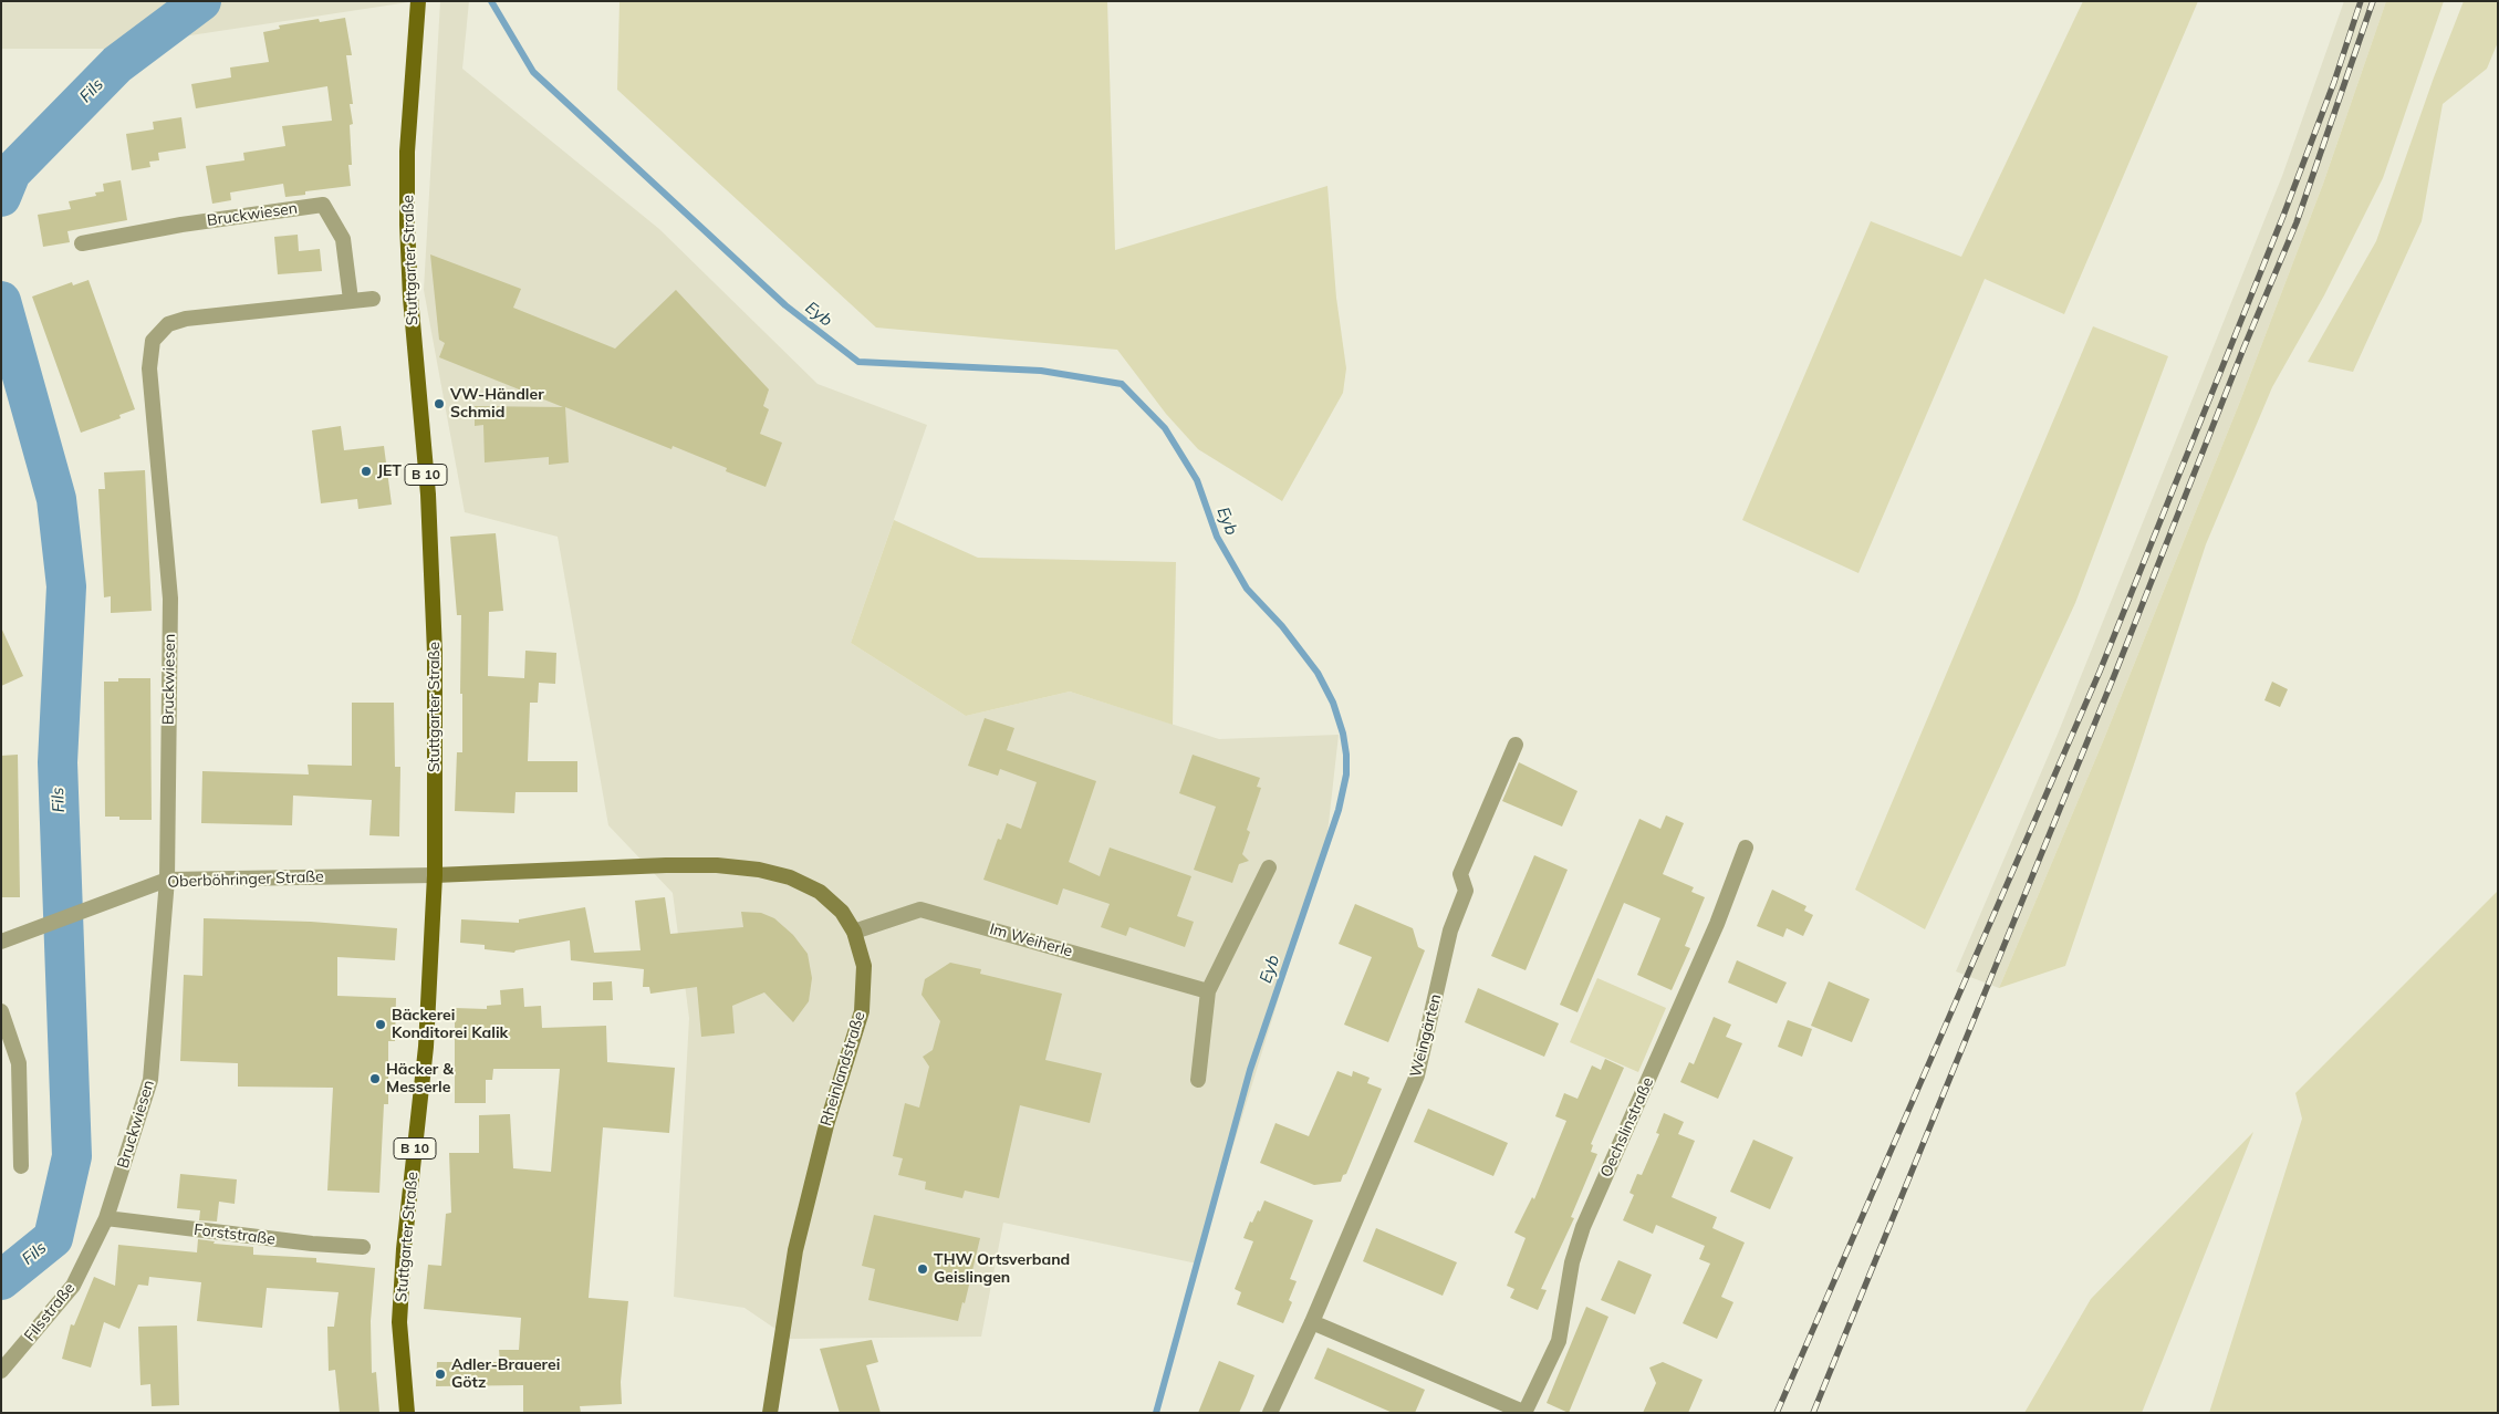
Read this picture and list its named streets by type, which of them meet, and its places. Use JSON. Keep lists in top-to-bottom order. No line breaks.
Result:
{"streets":{"main road":["Stuttgarter Straße","B 10","Rheinlandstraße"],"street":["Bruckwiesen","Oberböhringer Straße","Im Weiherle","Weingärten","Oechslinstraße","Forststraße","Filsstraße"]},"crossings":[["Bruckwiesen","Oberböhringer Straße"],["Bruckwiesen","Forststraße"],["Bruckwiesen","Filsstraße"],["Stuttgarter Straße","Oberböhringer Straße"],["Stuttgarter Straße","Rheinlandstraße"],["Oberböhringer Straße","Rheinlandstraße"],["Im Weiherle","Rheinlandstraße"],["Forststraße","Filsstraße"]],"water":["Fils","Eyb"],"places":["VW-Händler Schmid","JET","Bäckerei Konditorei Kalik","Häcker & Messerle","THW Ortsverband Geislingen","Adler-Brauerei Götz"]}
